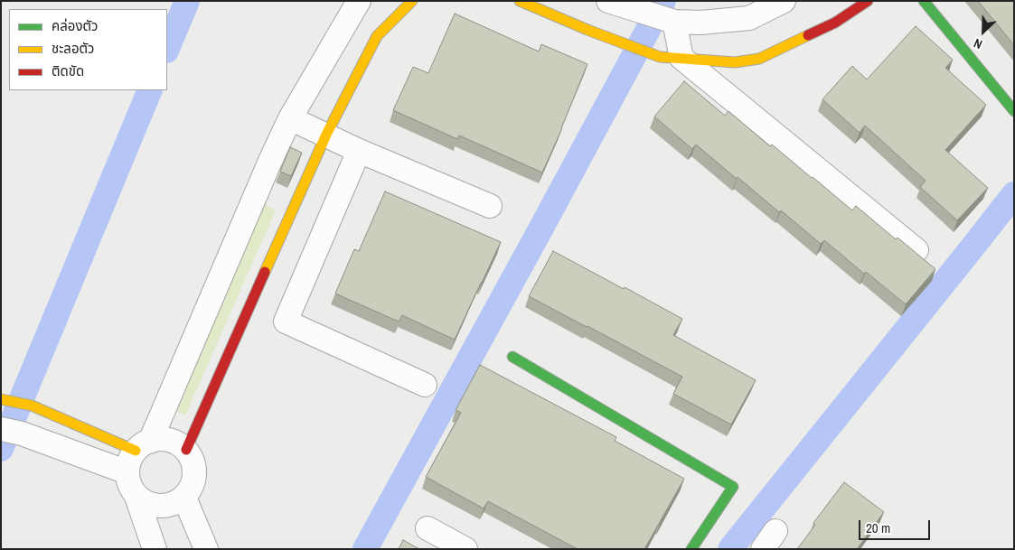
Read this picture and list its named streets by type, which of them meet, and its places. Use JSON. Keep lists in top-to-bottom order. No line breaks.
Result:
{"legend":["คล่องตัว","ชะลอตัว","ติดขัด"],"scale_bar":"20 m","north":"bottom left"}
